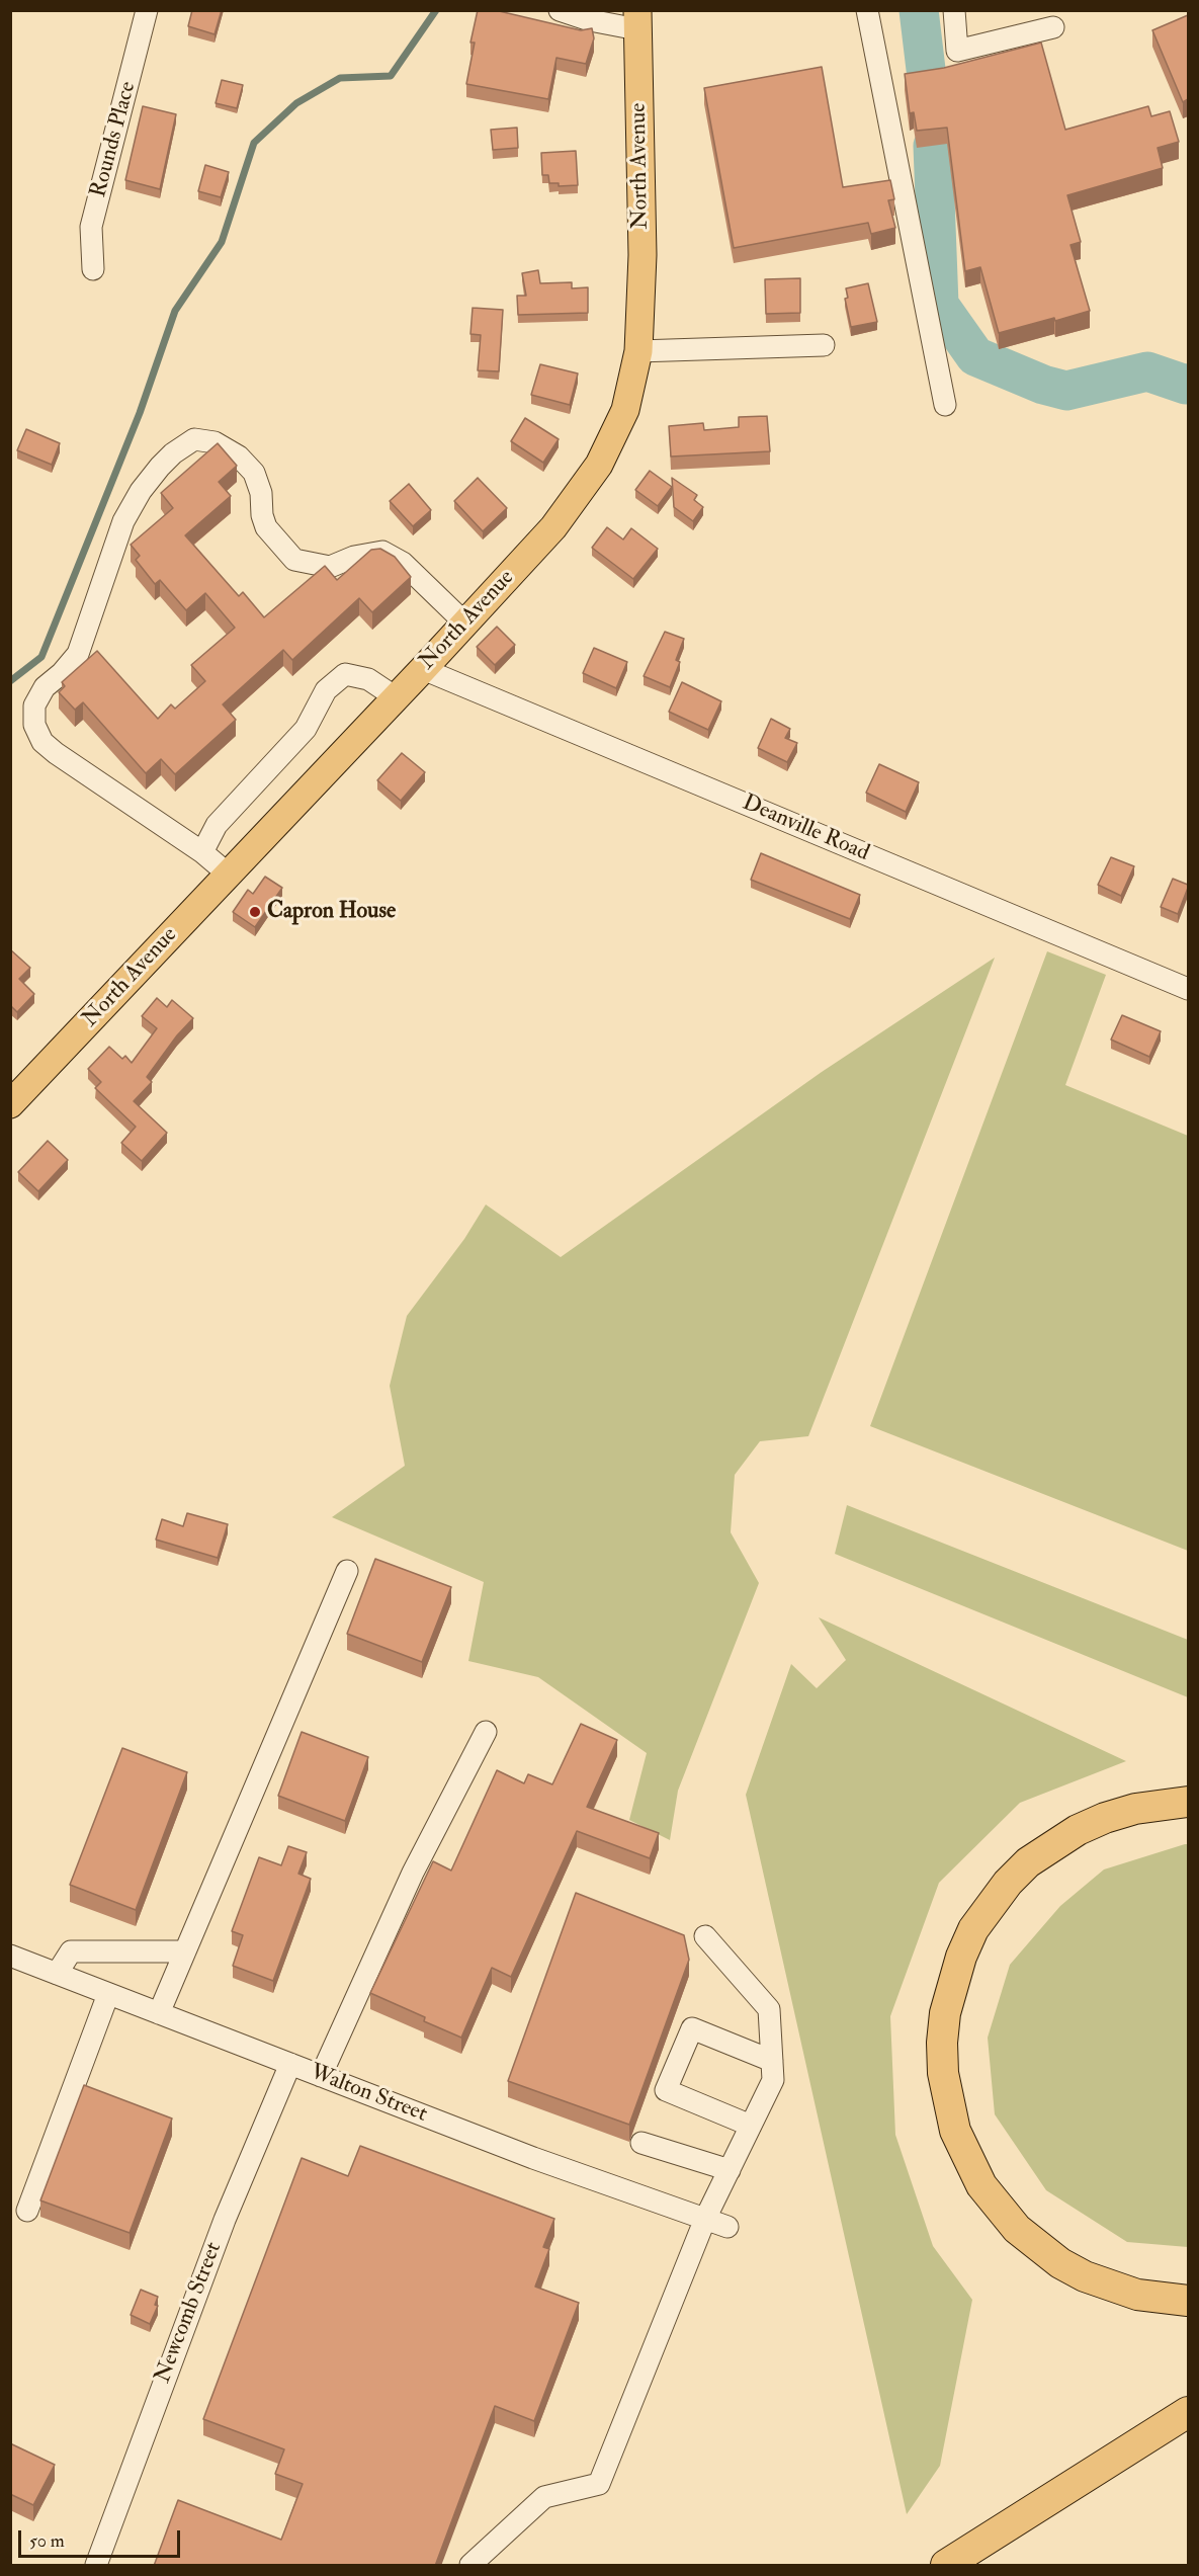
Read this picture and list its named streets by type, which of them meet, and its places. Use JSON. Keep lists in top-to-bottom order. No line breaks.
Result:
{"streets":{"main road":["North Avenue"],"street":["Rounds Place","Deanville Road","Walton Street","Newcomb Street"]},"crossings":[["North Avenue","Deanville Road"],["Walton Street","Newcomb Street"]],"places":["Capron House"],"scale_bar":"50 m"}
